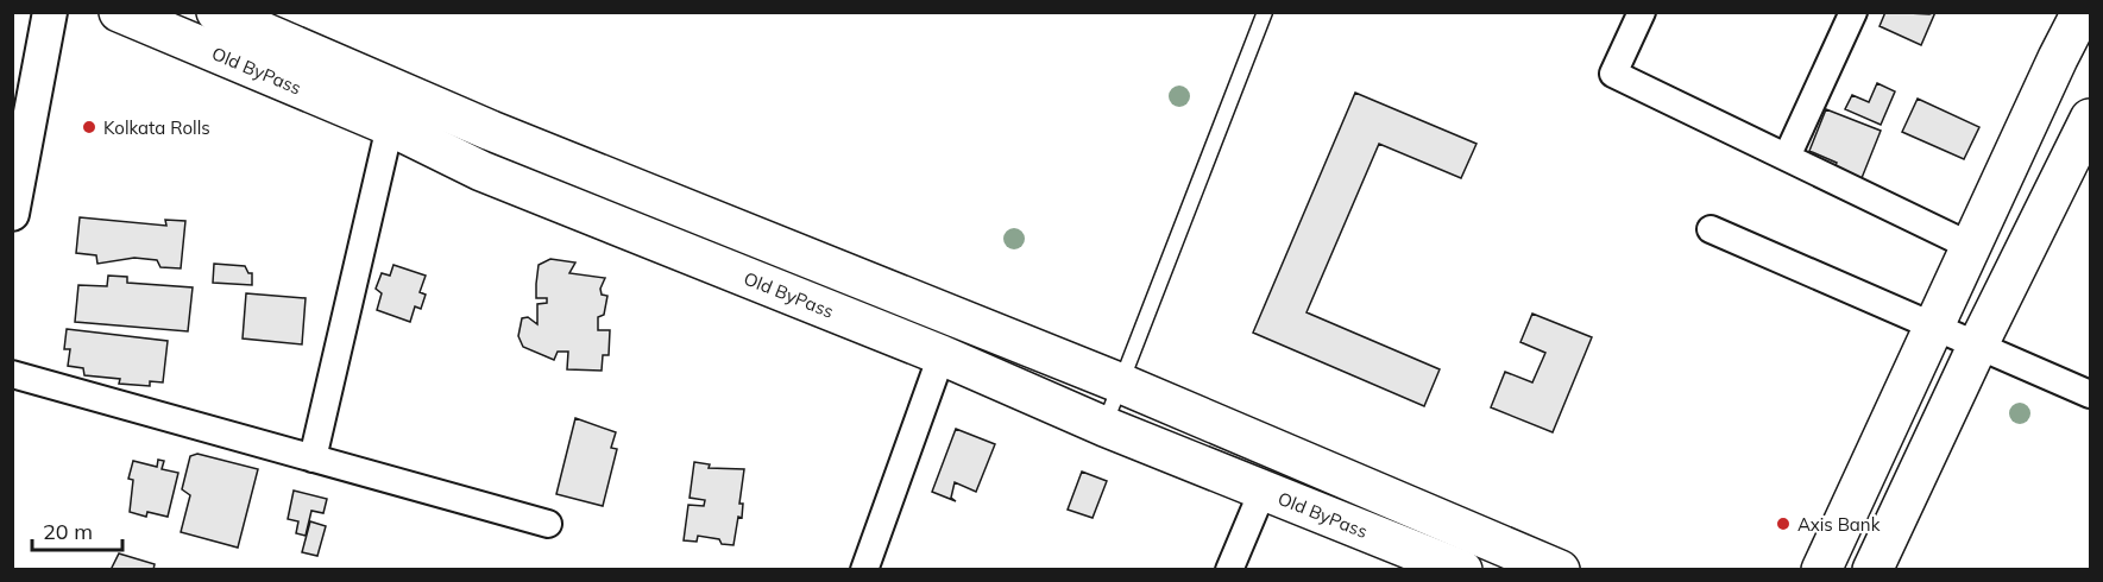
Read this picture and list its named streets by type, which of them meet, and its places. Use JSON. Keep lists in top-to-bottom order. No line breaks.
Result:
{"streets":{"main road":["Old ByPass"]},"places":["Kolkata Rolls","Axis Bank"],"scale_bar":"20 m"}
